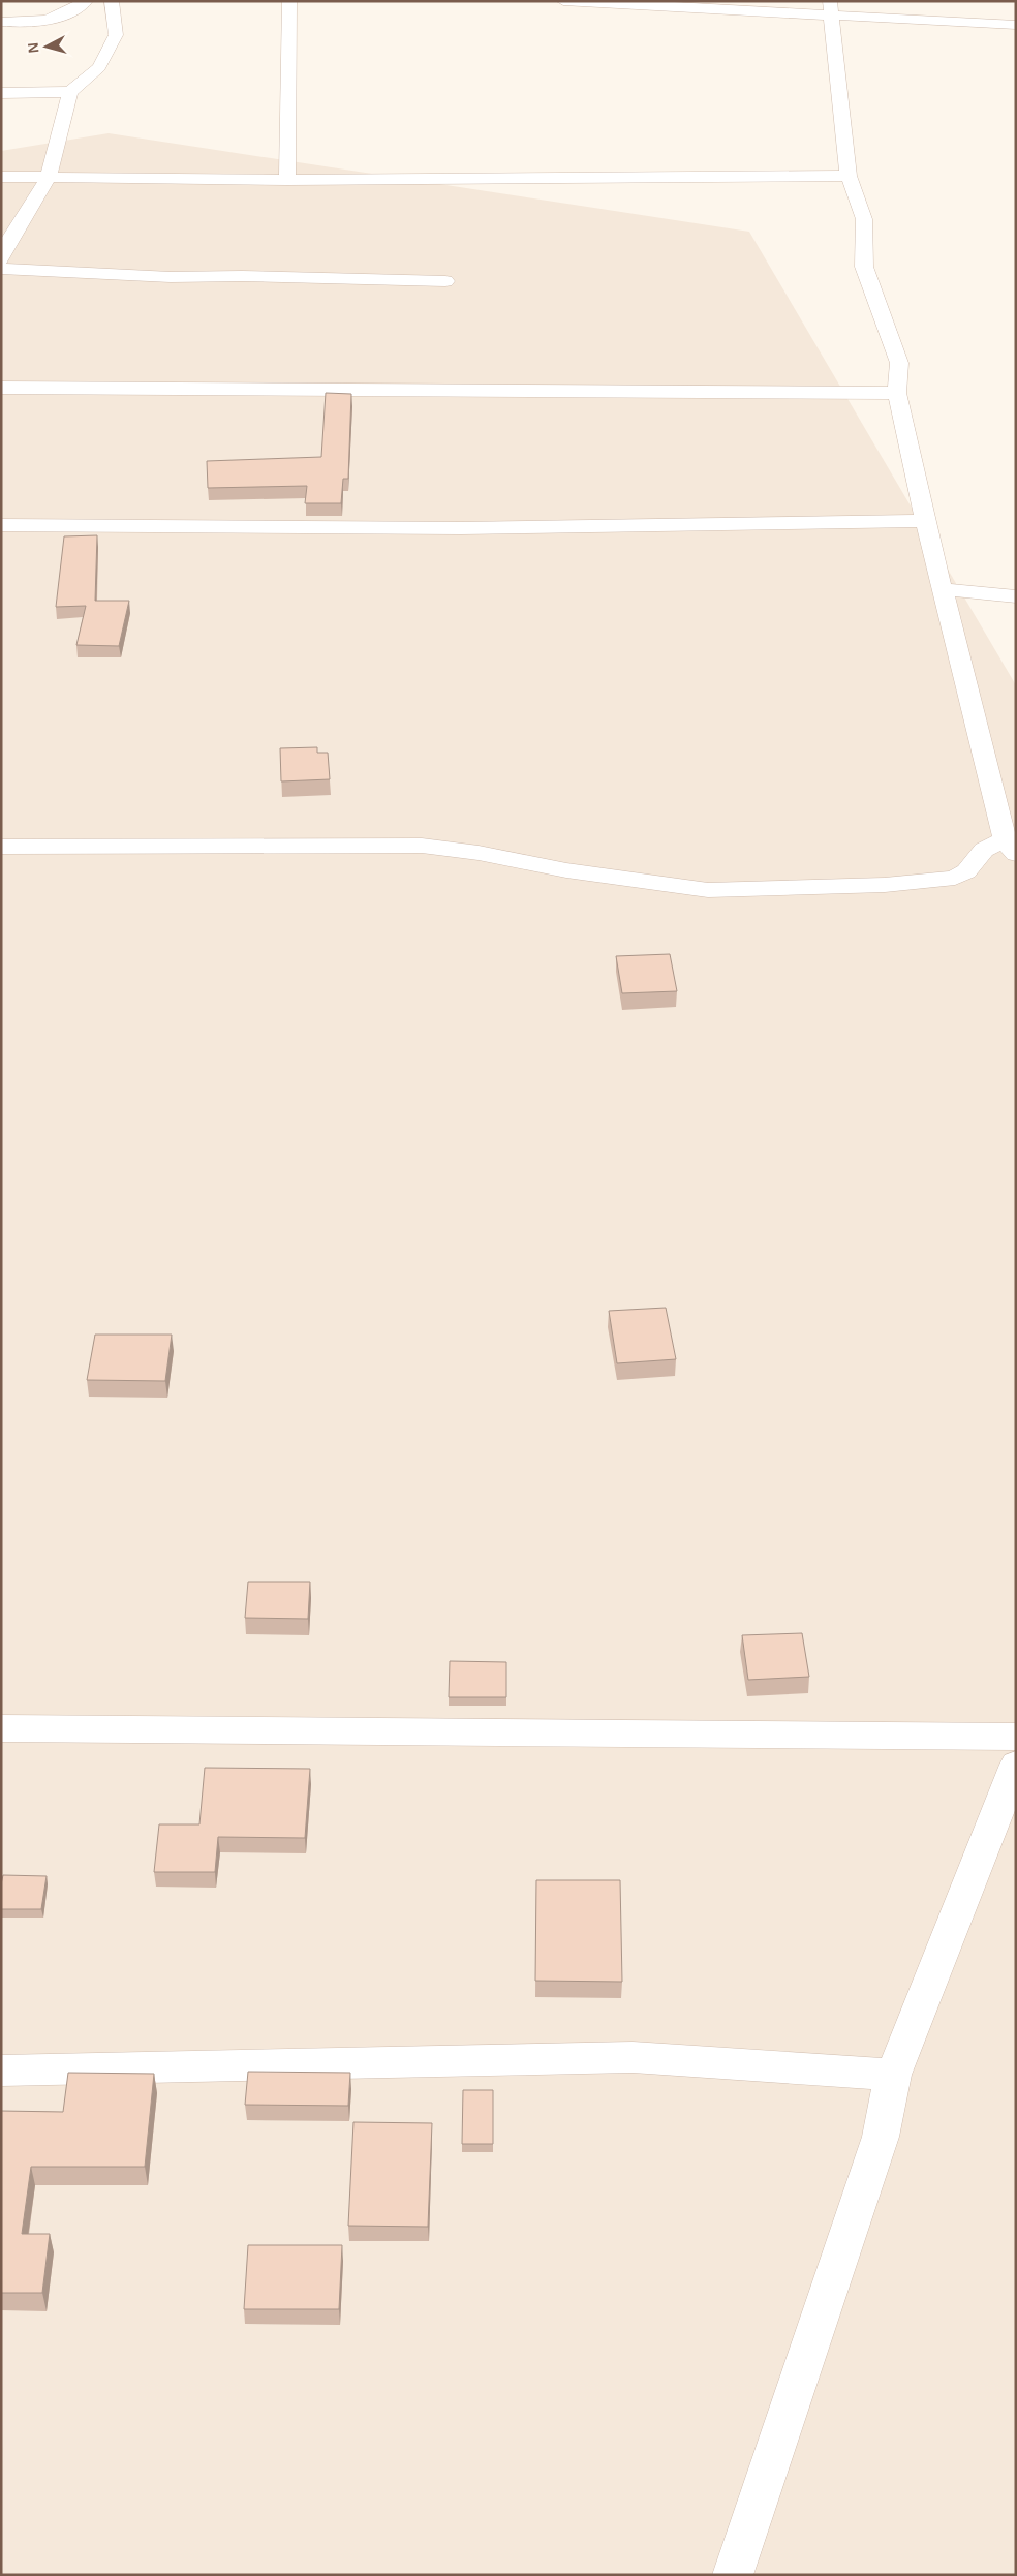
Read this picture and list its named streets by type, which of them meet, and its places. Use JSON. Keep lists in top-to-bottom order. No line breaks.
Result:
{"north":"left"}
